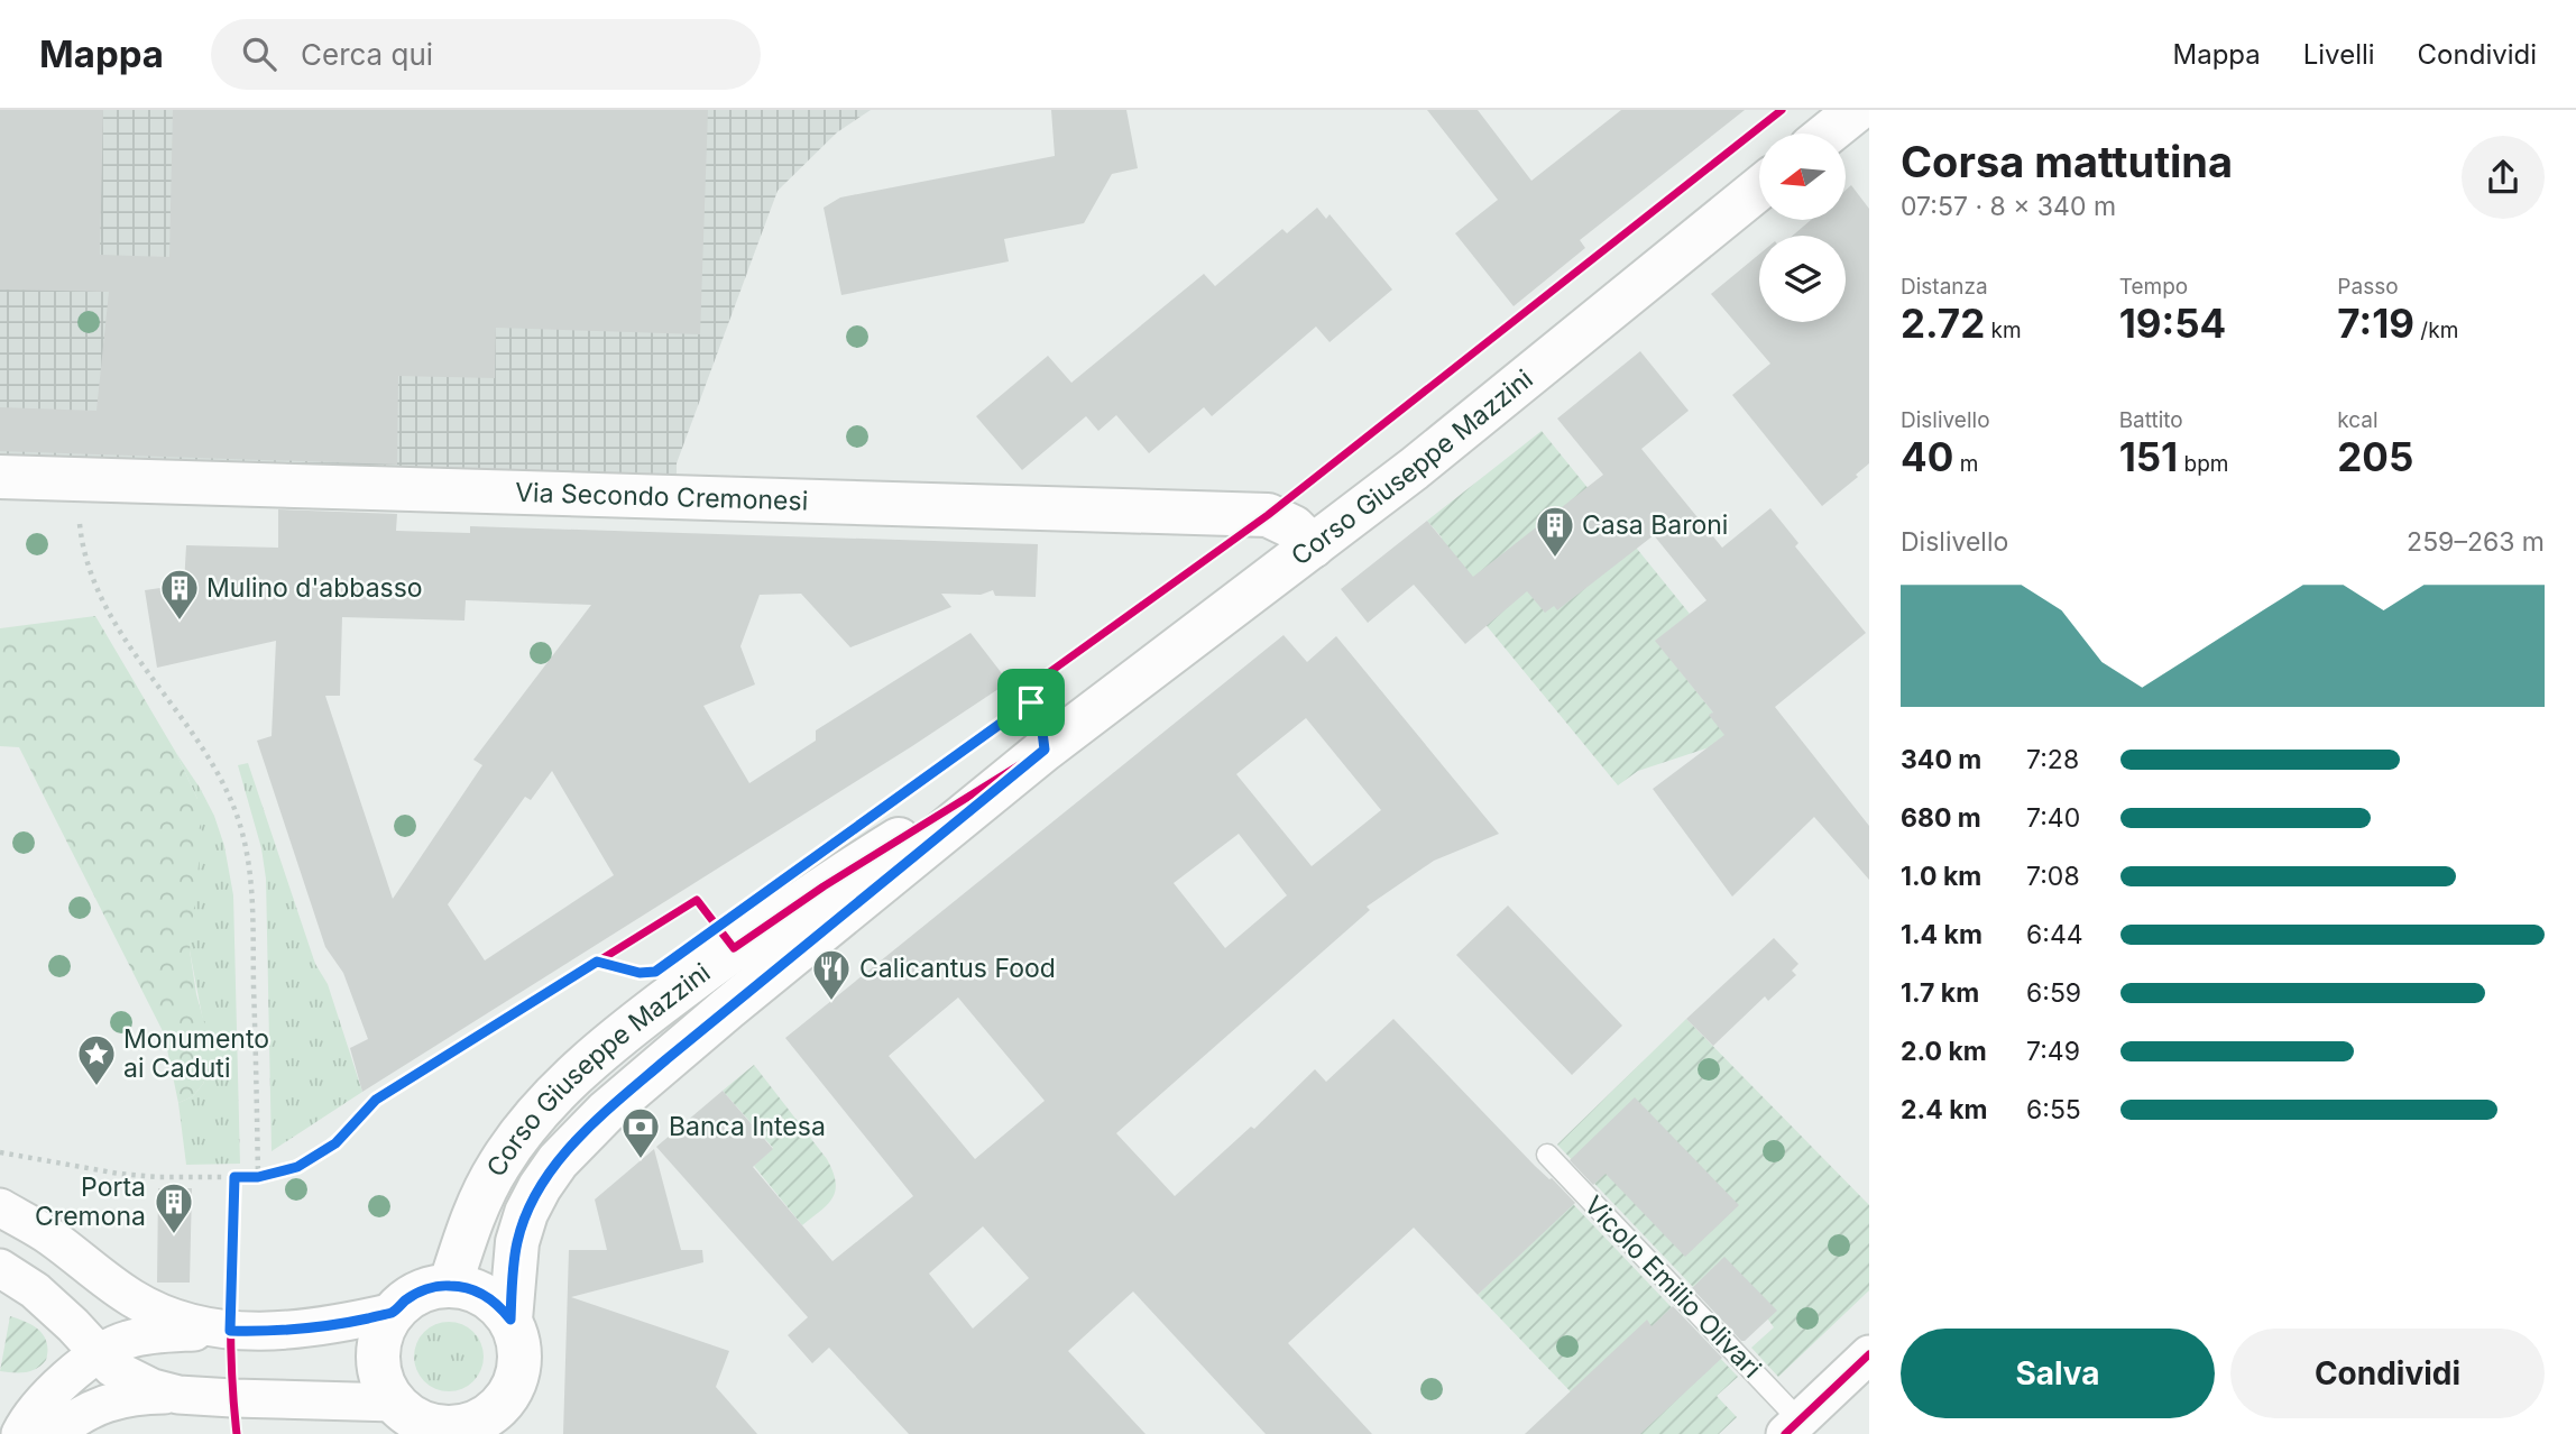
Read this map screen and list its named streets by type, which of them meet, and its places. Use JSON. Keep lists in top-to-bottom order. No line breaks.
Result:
{"streets":{"street":["Corso Giuseppe Mazzini","Via Secondo Cremonesi"],"lane":["Vicolo Emilio Olivari"]},"crossings":[["Corso Giuseppe Mazzini","Via Secondo Cremonesi"]],"places":{"building":["Casa Baroni","Mulino d'abbasso","Porta Cremona"],"restaurant":["Calicantus Food"],"place":["Monumento ai Caduti"],"bank":["Banca Intesa"]},"north":"left","page":{"header":"Mappa","search":"Cerca qui","nav":["Mappa","Livelli","Condividi"],"heading":["Corsa mattutina","07:57 · 8 × 340 m"],"stats":[["Distanza","2.72 km"],["Tempo","19:54"],["Passo","7:19 /km"],["Dislivello","40 m"],["Battito","151 bpm"],["kcal","205"]],"chart":["Dislivello","259–263 m"],"list":[{"name":"340 m","note":"7:28"},{"name":"680 m","note":"7:40"},{"name":"1.0 km","note":"7:08"},{"name":"1.4 km","note":"6:44"},{"name":"1.7 km","note":"6:59"},{"name":"2.0 km","note":"7:49"},{"name":"2.4 km","note":"6:55"}],"buttons":["Salva","Condividi"]}}
